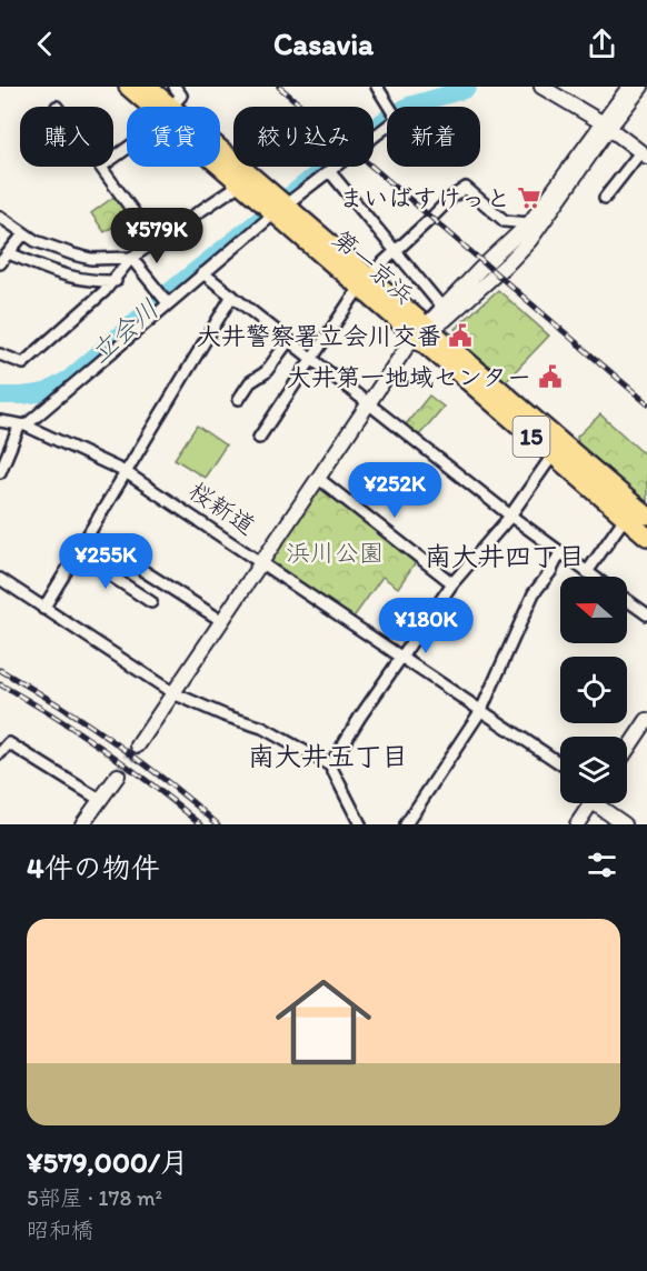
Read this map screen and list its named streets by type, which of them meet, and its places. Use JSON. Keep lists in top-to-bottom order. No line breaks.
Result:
{"streets":{"highway":["第一京浜","15"],"street":["桜新道"]},"districts":["南大井四丁目","南大井五丁目"],"water":["立会川"],"parks":["浜川公園"],"places":{"supermarket":["まいばすけっと"],"public building":["大井警察署立会川交番","大井第一地域センター"]},"north":"left","page":{"header":"Casavia","chip":["購入","賃貸","絞り込み","新着"],"price":["¥579K","¥252K","¥255K","¥180K"],"heading":"4件の物件","list":[{"name":"¥579,000/月","note":"5部屋 · 178 m² · 昭和橋"}]}}
